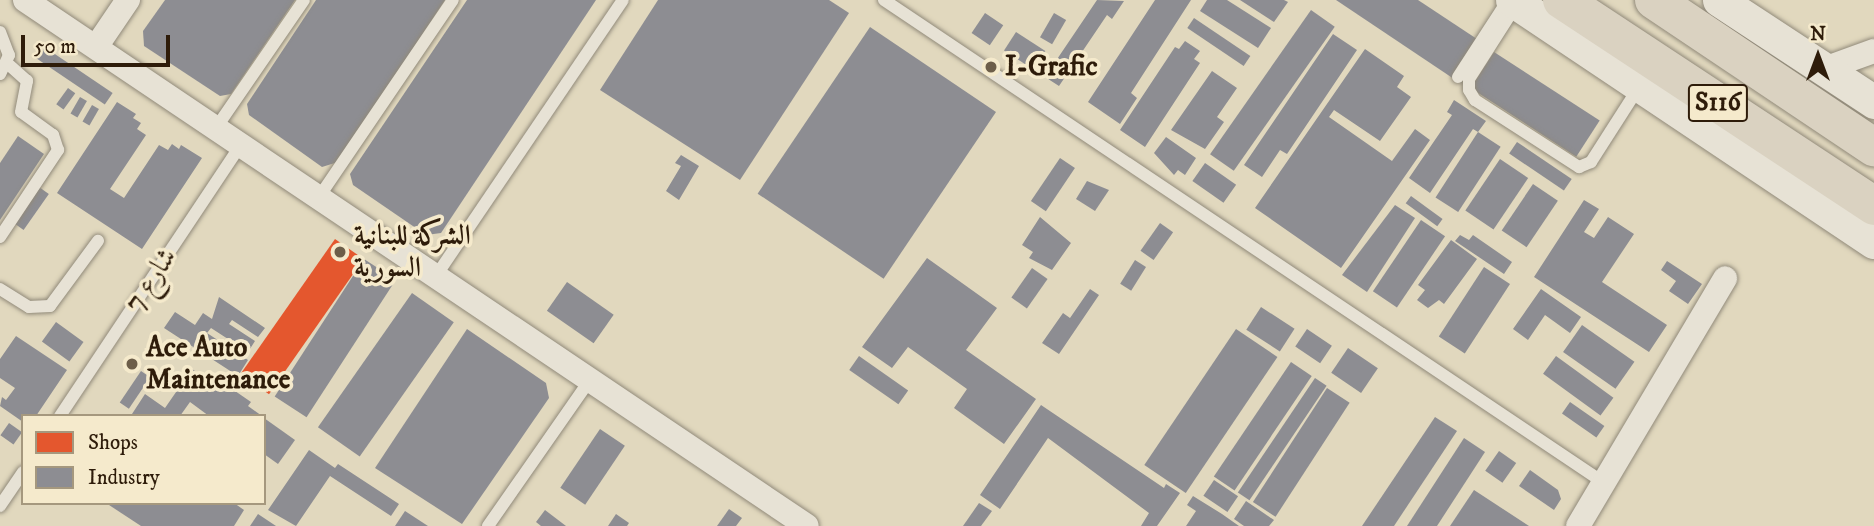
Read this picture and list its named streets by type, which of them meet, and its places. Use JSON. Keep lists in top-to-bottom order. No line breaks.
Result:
{"streets":{"highway":["S116"],"lane":["شارع 7"]},"places":["I-Grafic","الشركة للبنانية السورية","Ace Auto Maintenance"],"legend":["Shops","Industry"],"scale_bar":"50 m","north":"top"}
